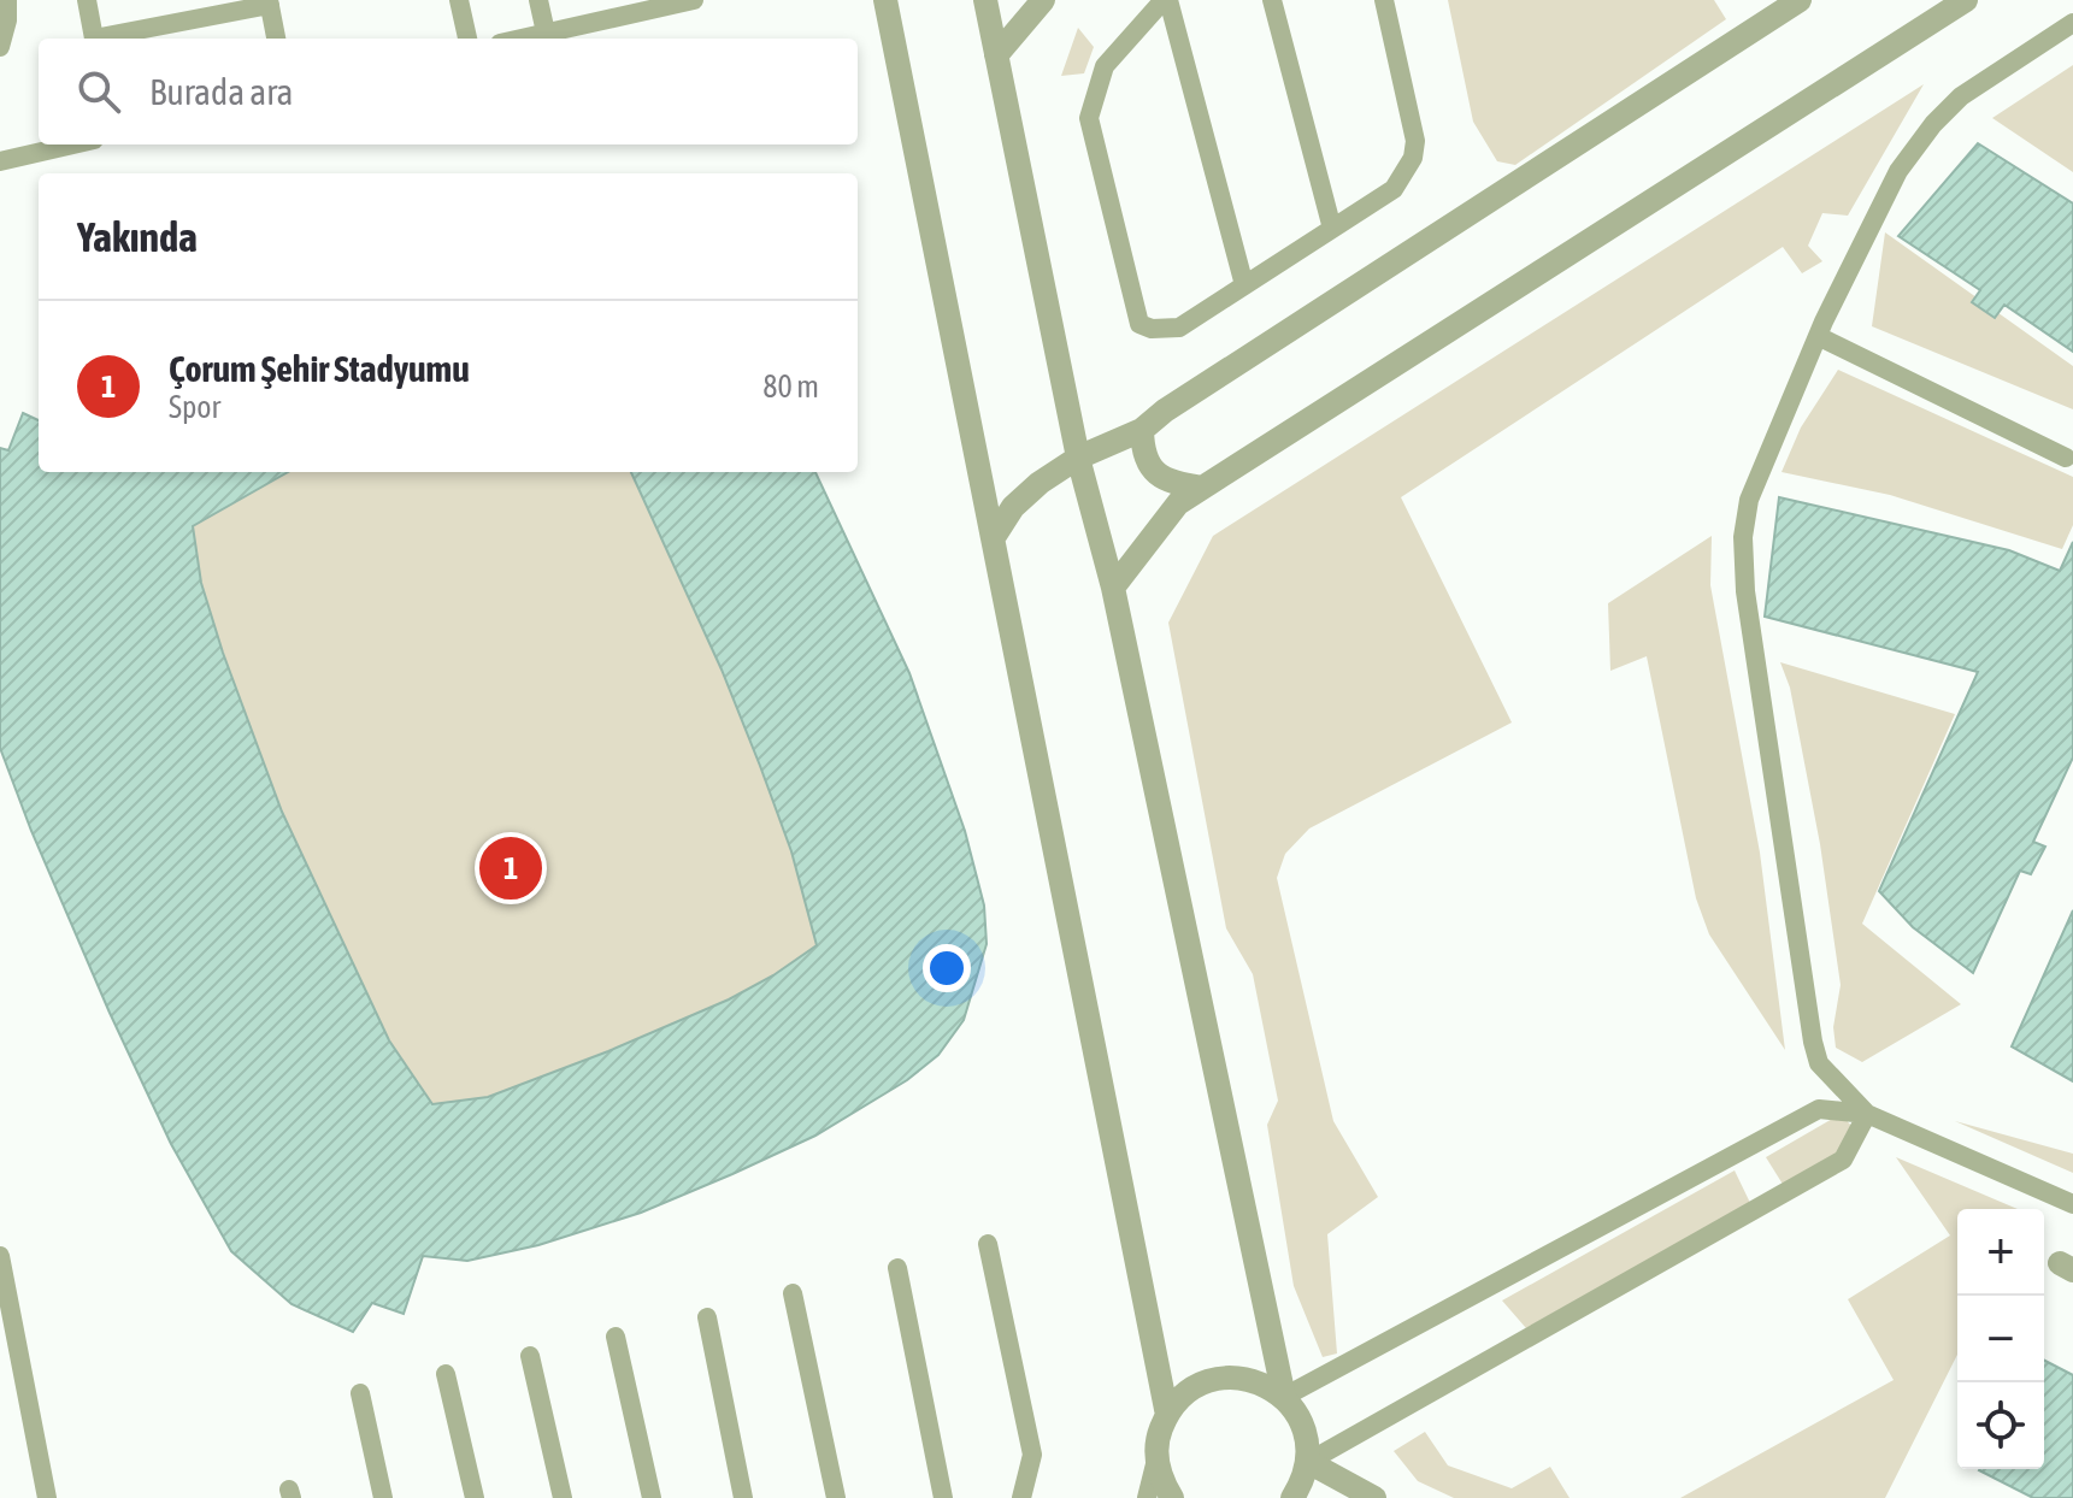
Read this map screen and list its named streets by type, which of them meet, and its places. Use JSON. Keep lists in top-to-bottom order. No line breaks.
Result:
{"page":{"search":"Burada ara","heading":"Yakında","list":[{"mark":"1","name":"Çorum Şehir Stadyumu","note":"Spor","value":"80 m"}],"pins":"1","map_buttons":["+","−"]}}
